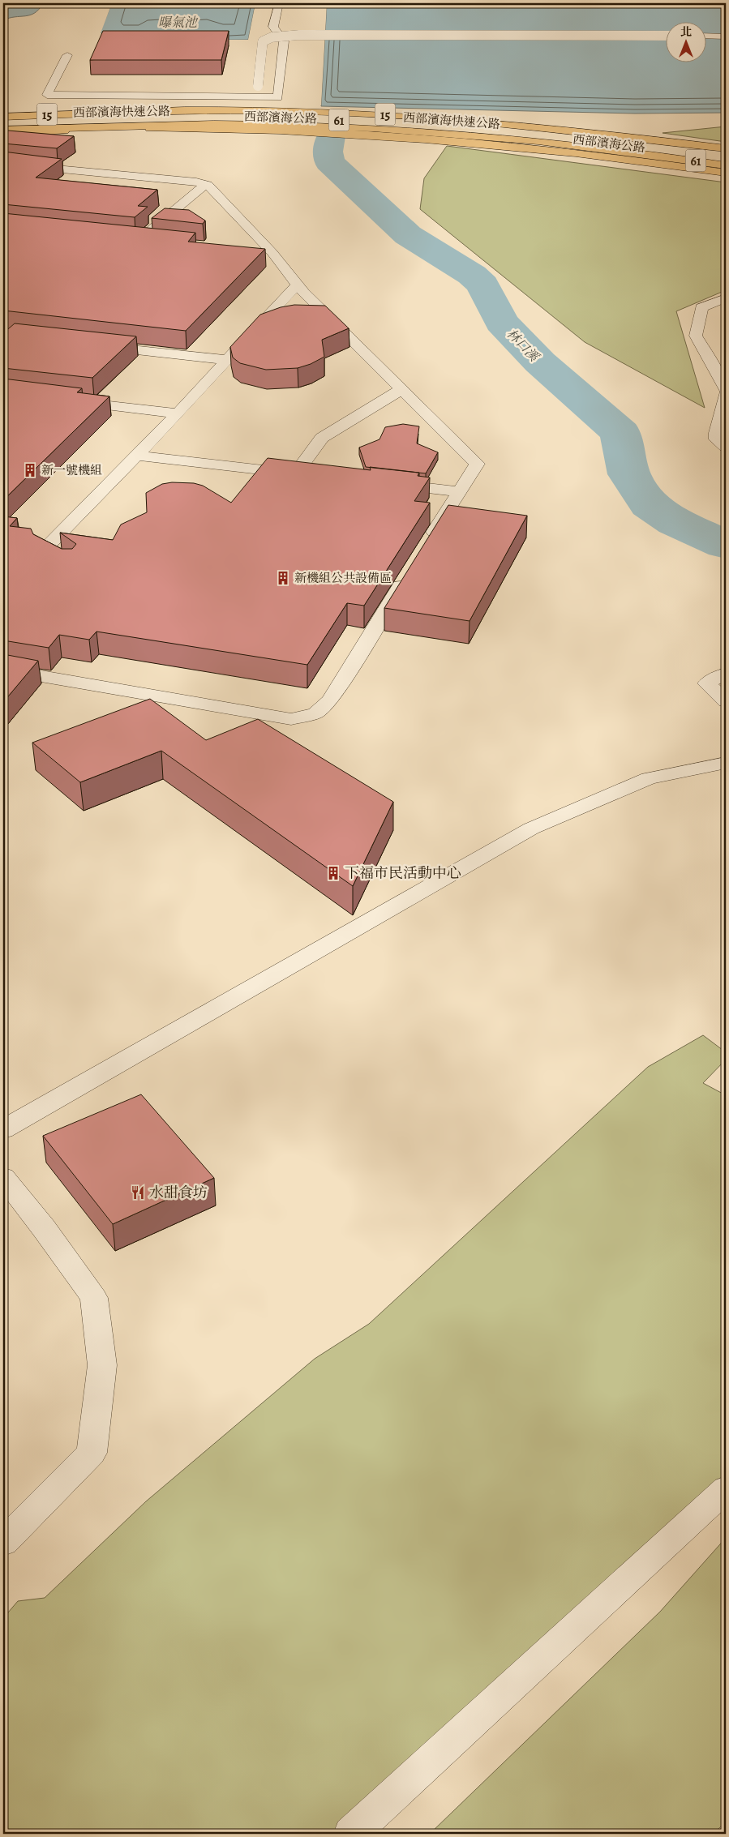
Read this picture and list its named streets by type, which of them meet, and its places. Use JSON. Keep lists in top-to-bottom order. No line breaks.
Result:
{"streets":{"main road":["西部濱海快速公路","15","西部濱海公路","61"]},"water":["曝氣池","林口溪"],"places":{"building":["新一號機組","新機組公共設備區","下福市民活動中心"],"restaurant":["水甜食坊"]},"north":"top"}
